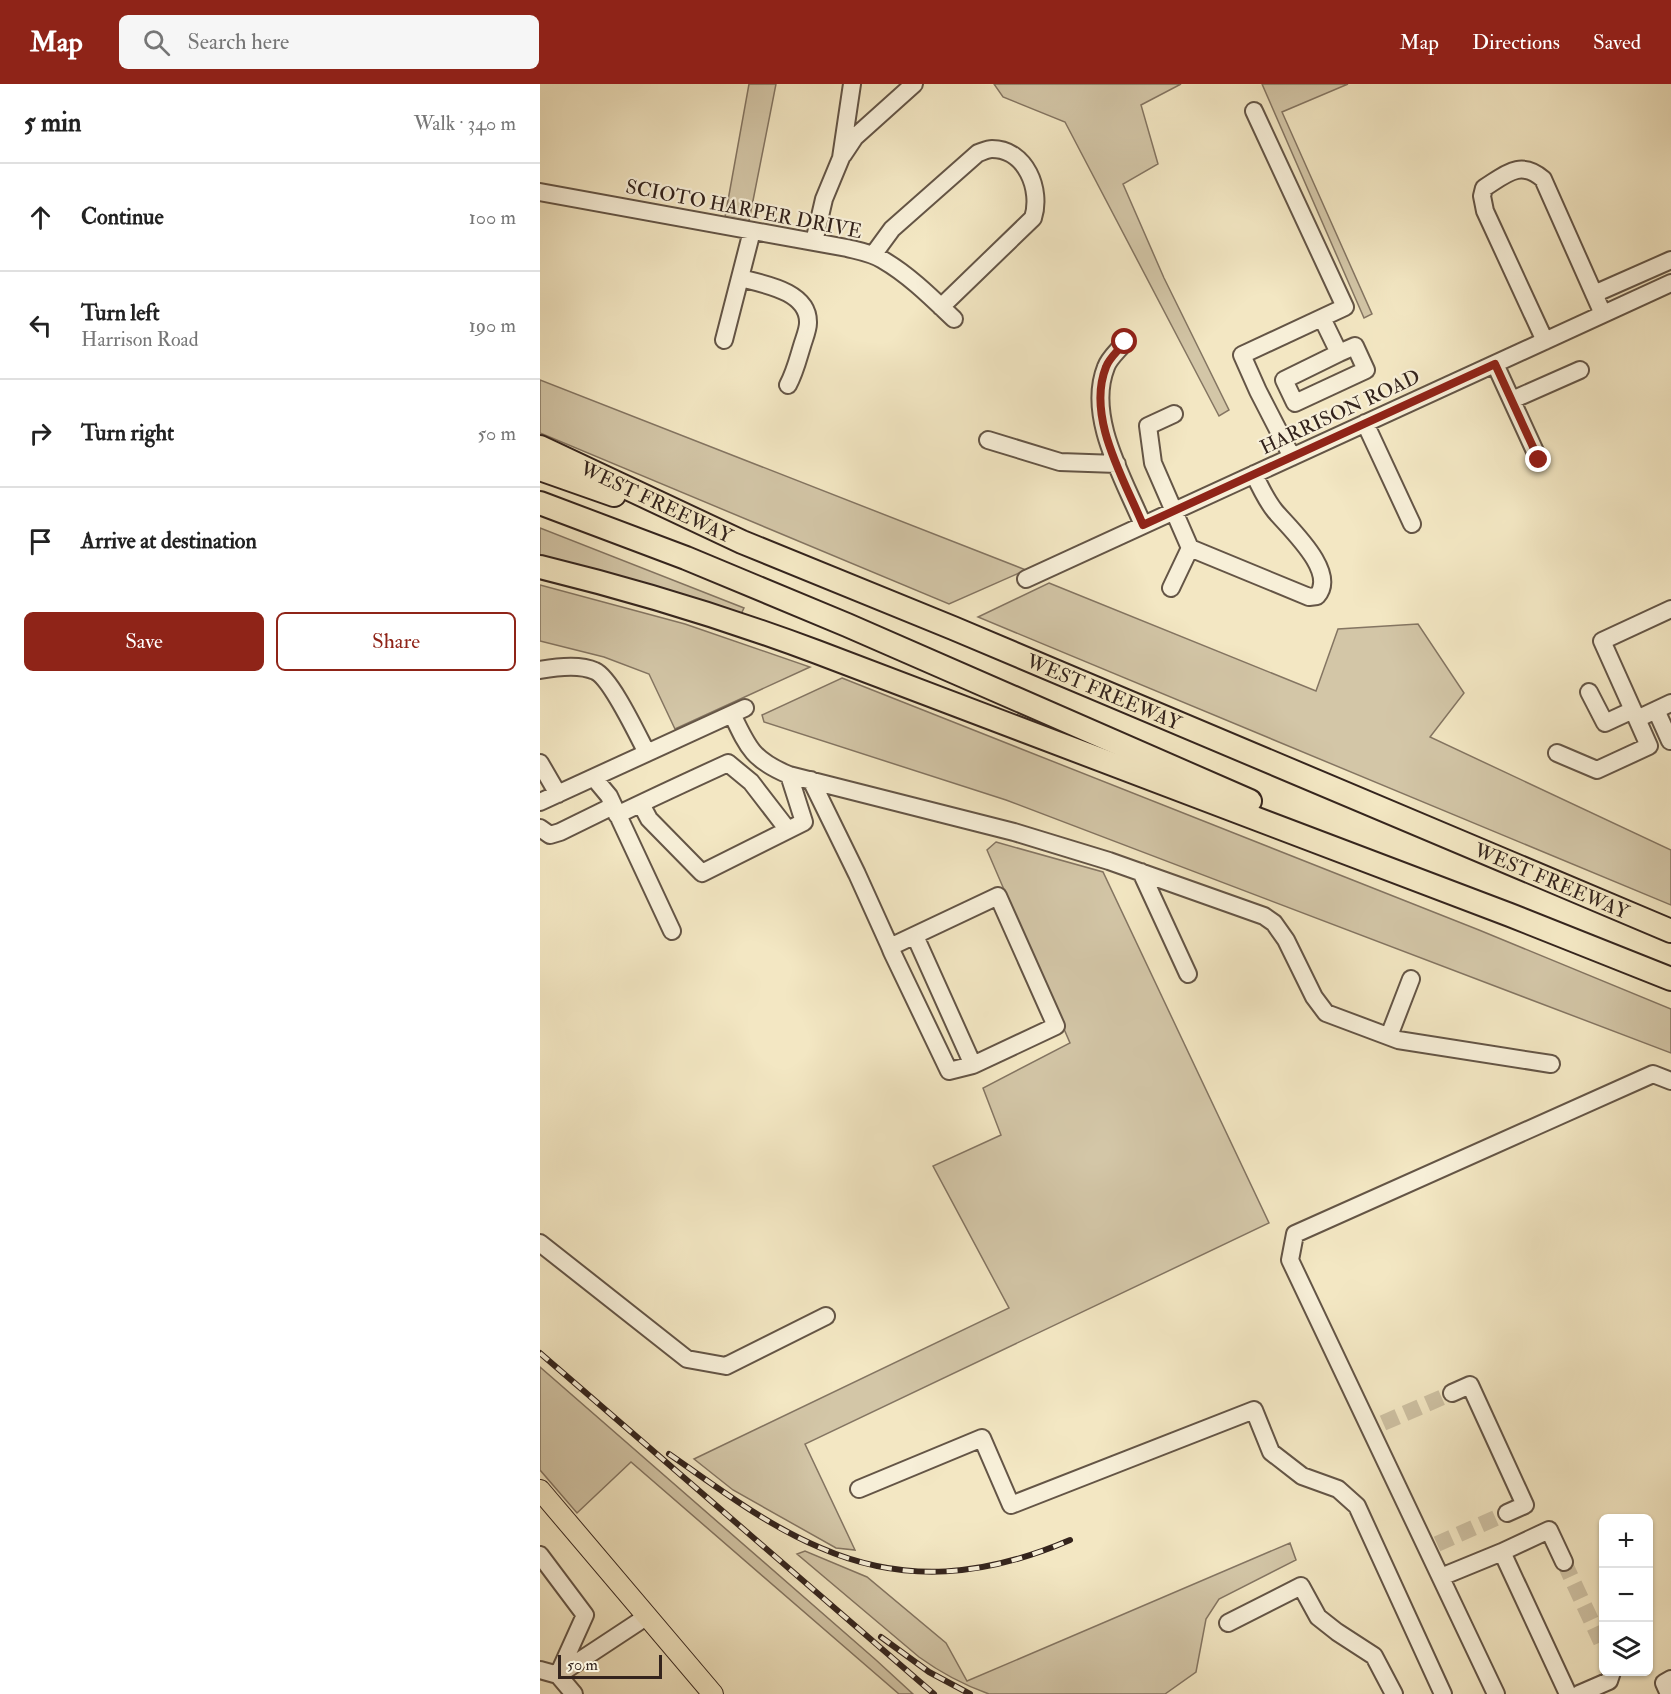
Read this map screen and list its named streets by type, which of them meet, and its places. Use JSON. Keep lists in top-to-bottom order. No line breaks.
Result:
{"streets":{"highway":["WEST FREEWAY"],"street":["SCIOTO HARPER DRIVE","HARRISON ROAD"]},"scale_bar":"50 m","page":{"header":"Map","search":"Search here","nav":["Map","Directions","Saved"],"heading":["5 min","Walk · 340 m"],"list":[["Continue","100 m"],["Turn left","Harrison Road","190 m"],["Turn right","50 m"],"Arrive at destination"],"buttons":["Save","Share"],"map_buttons":["+","−"],"scale":"50 m"}}
